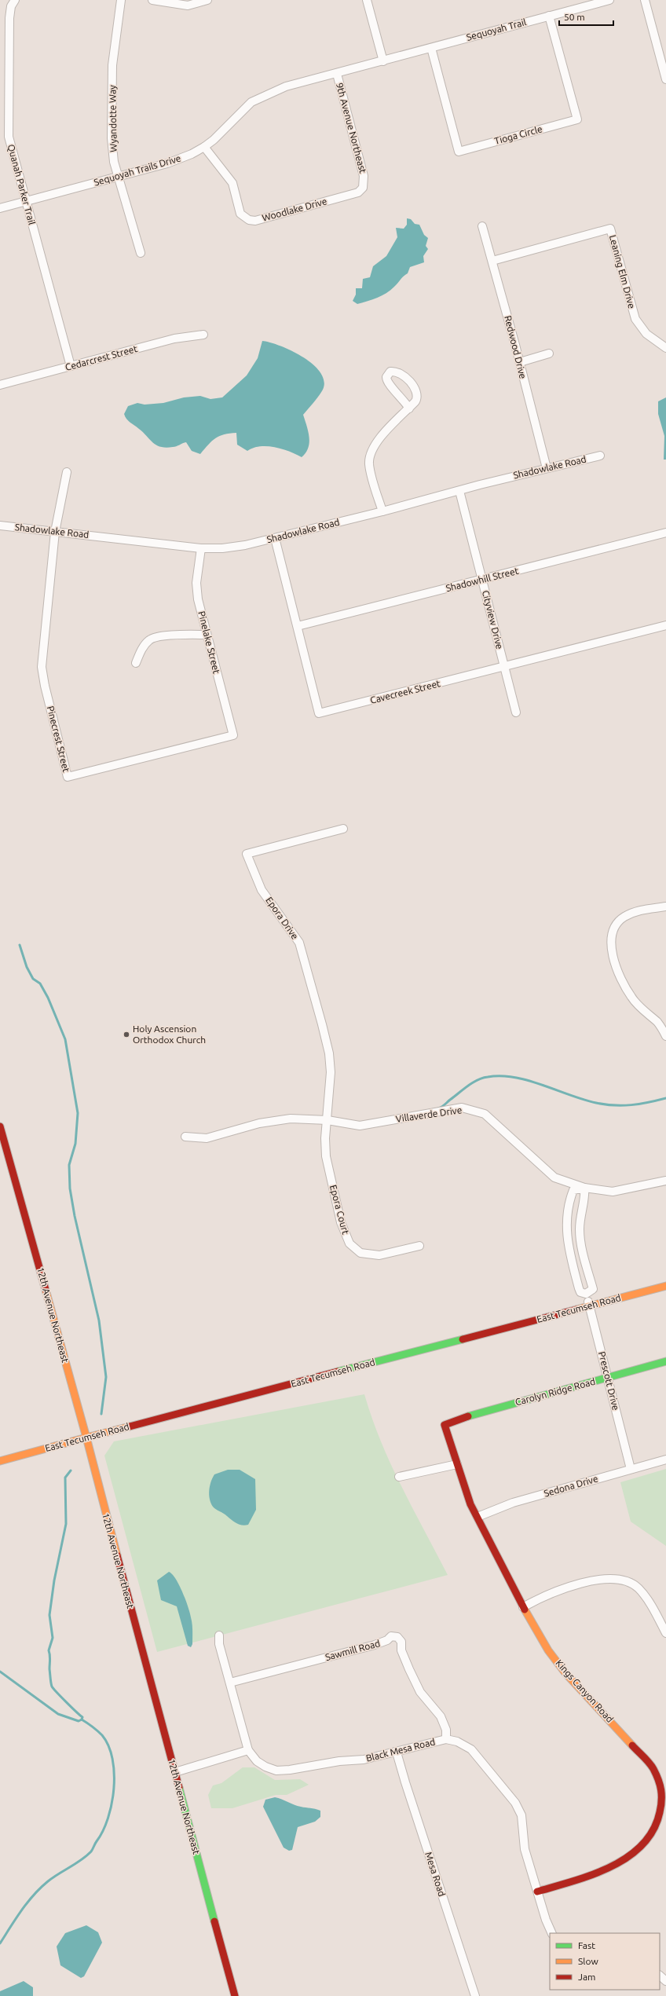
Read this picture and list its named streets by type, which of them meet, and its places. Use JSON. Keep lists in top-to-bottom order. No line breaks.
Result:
{"streets":{"main road":["East Tecumseh Road","12th Avenue Northeast","Carolyn Ridge Road","Kings Canyon Road"],"street":["Sequoyah Trail","Wyandotte Way","9th Avenue Northeast","Tioga Circle","Sequoyah Trails Drive","Quanah Parker Trail","Woodlake Drive","Leaning Elm Drive","Redwood Drive","Cedarcrest Street","Shadowlake Road","Shadowhill Street","Cityview Drive","Pinelake Street","Cavecreek Street","Pinecrest Street","Epora Drive","Villaverde Drive","Epora Court","Prescott Drive","Sedona Drive","Sawmill Road","Black Mesa Road","Mesa Road"]},"crossings":[["Sequoyah Trail","Tioga Circle"],["Sequoyah Trail","Sequoyah Trails Drive"],["Wyandotte Way","Sequoyah Trails Drive"],["9th Avenue Northeast","Sequoyah Trails Drive"],["9th Avenue Northeast","Woodlake Drive"],["Sequoyah Trails Drive","Quanah Parker Trail"],["Sequoyah Trails Drive","Woodlake Drive"],["Quanah Parker Trail","Cedarcrest Street"],["Leaning Elm Drive","Redwood Drive"],["Redwood Drive","Shadowlake Road"],["Shadowlake Road","Cityview Drive"],["Shadowlake Road","Pinelake Street"],["Shadowlake Road","Cavecreek Street"],["Shadowlake Road","Pinecrest Street"],["Shadowhill Street","Cityview Drive"],["Shadowhill Street","Cavecreek Street"],["Cityview Drive","Cavecreek Street"],["Pinelake Street","Pinecrest Street"],["Epora Drive","Villaverde Drive"],["Epora Drive","Epora Court"],["Villaverde Drive","Epora Court"],["Villaverde Drive","Prescott Drive"],["East Tecumseh Road","12th Avenue Northeast"],["East Tecumseh Road","Prescott Drive"],["Prescott Drive","Carolyn Ridge Road"],["Prescott Drive","Sedona Drive"],["Carolyn Ridge Road","Kings Canyon Road"],["Sedona Drive","Kings Canyon Road"],["Sawmill Road","Black Mesa Road"],["Kings Canyon Road","Black Mesa Road"],["Black Mesa Road","Mesa Road"]],"places":["Holy Ascension Orthodox Church"],"legend":["Fast","Slow","Jam"],"scale_bar":"50 m"}
